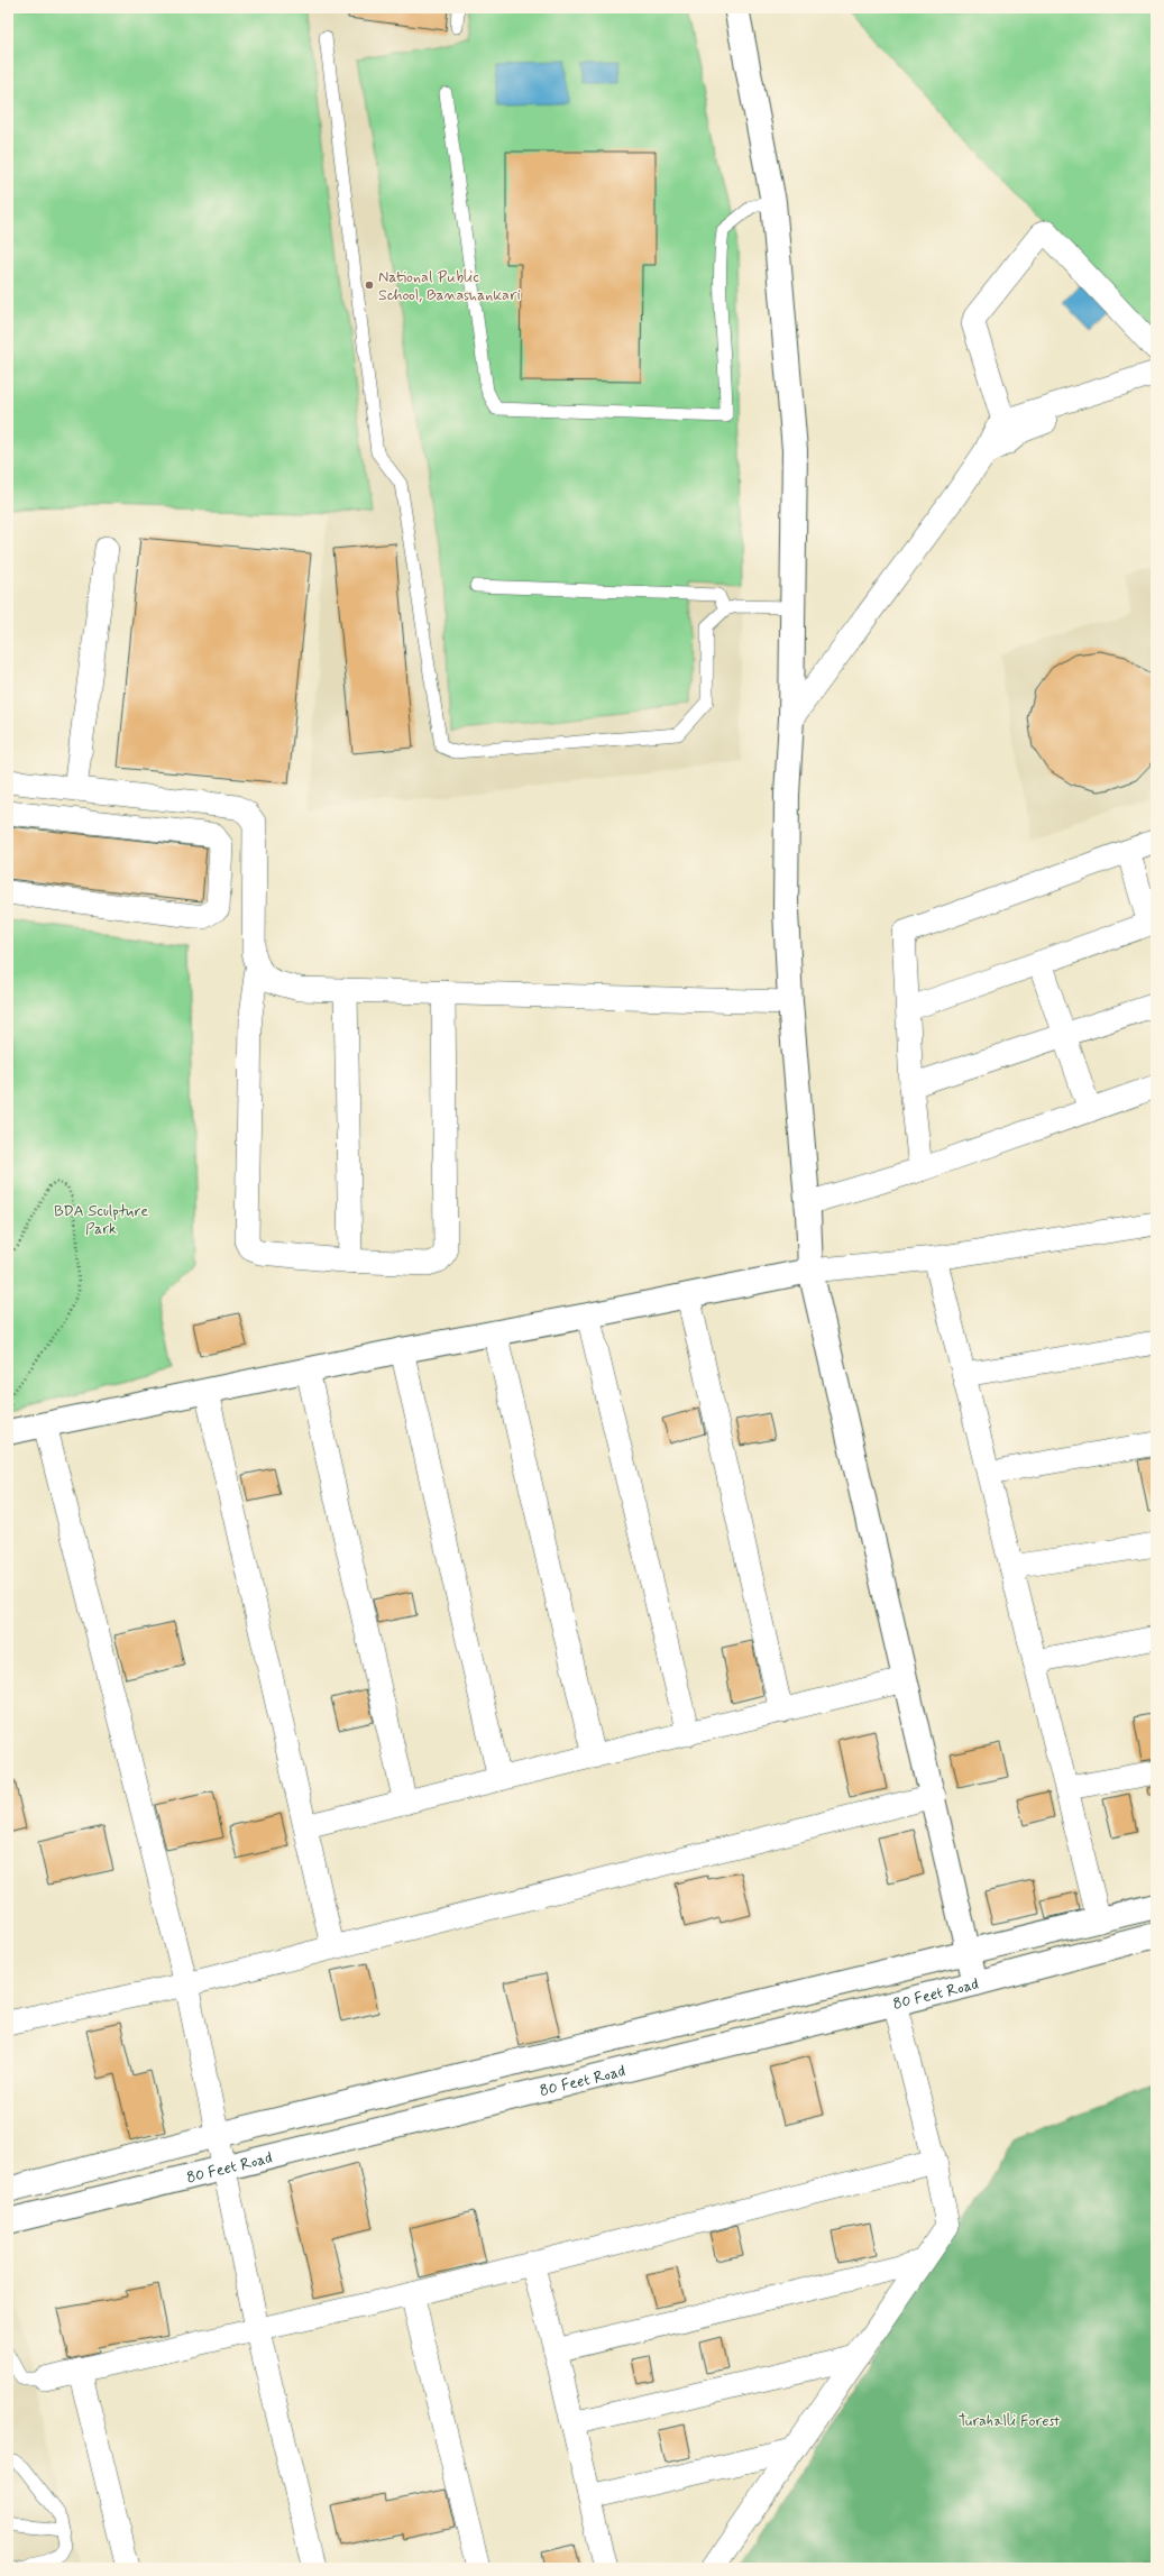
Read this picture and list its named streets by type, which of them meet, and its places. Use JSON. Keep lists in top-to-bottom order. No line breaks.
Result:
{"streets":{"street":["80 Feet Road"]},"parks":["BDA Sculpture Park","Turahalli Forest"],"places":["National Public School, Banashankari"]}
